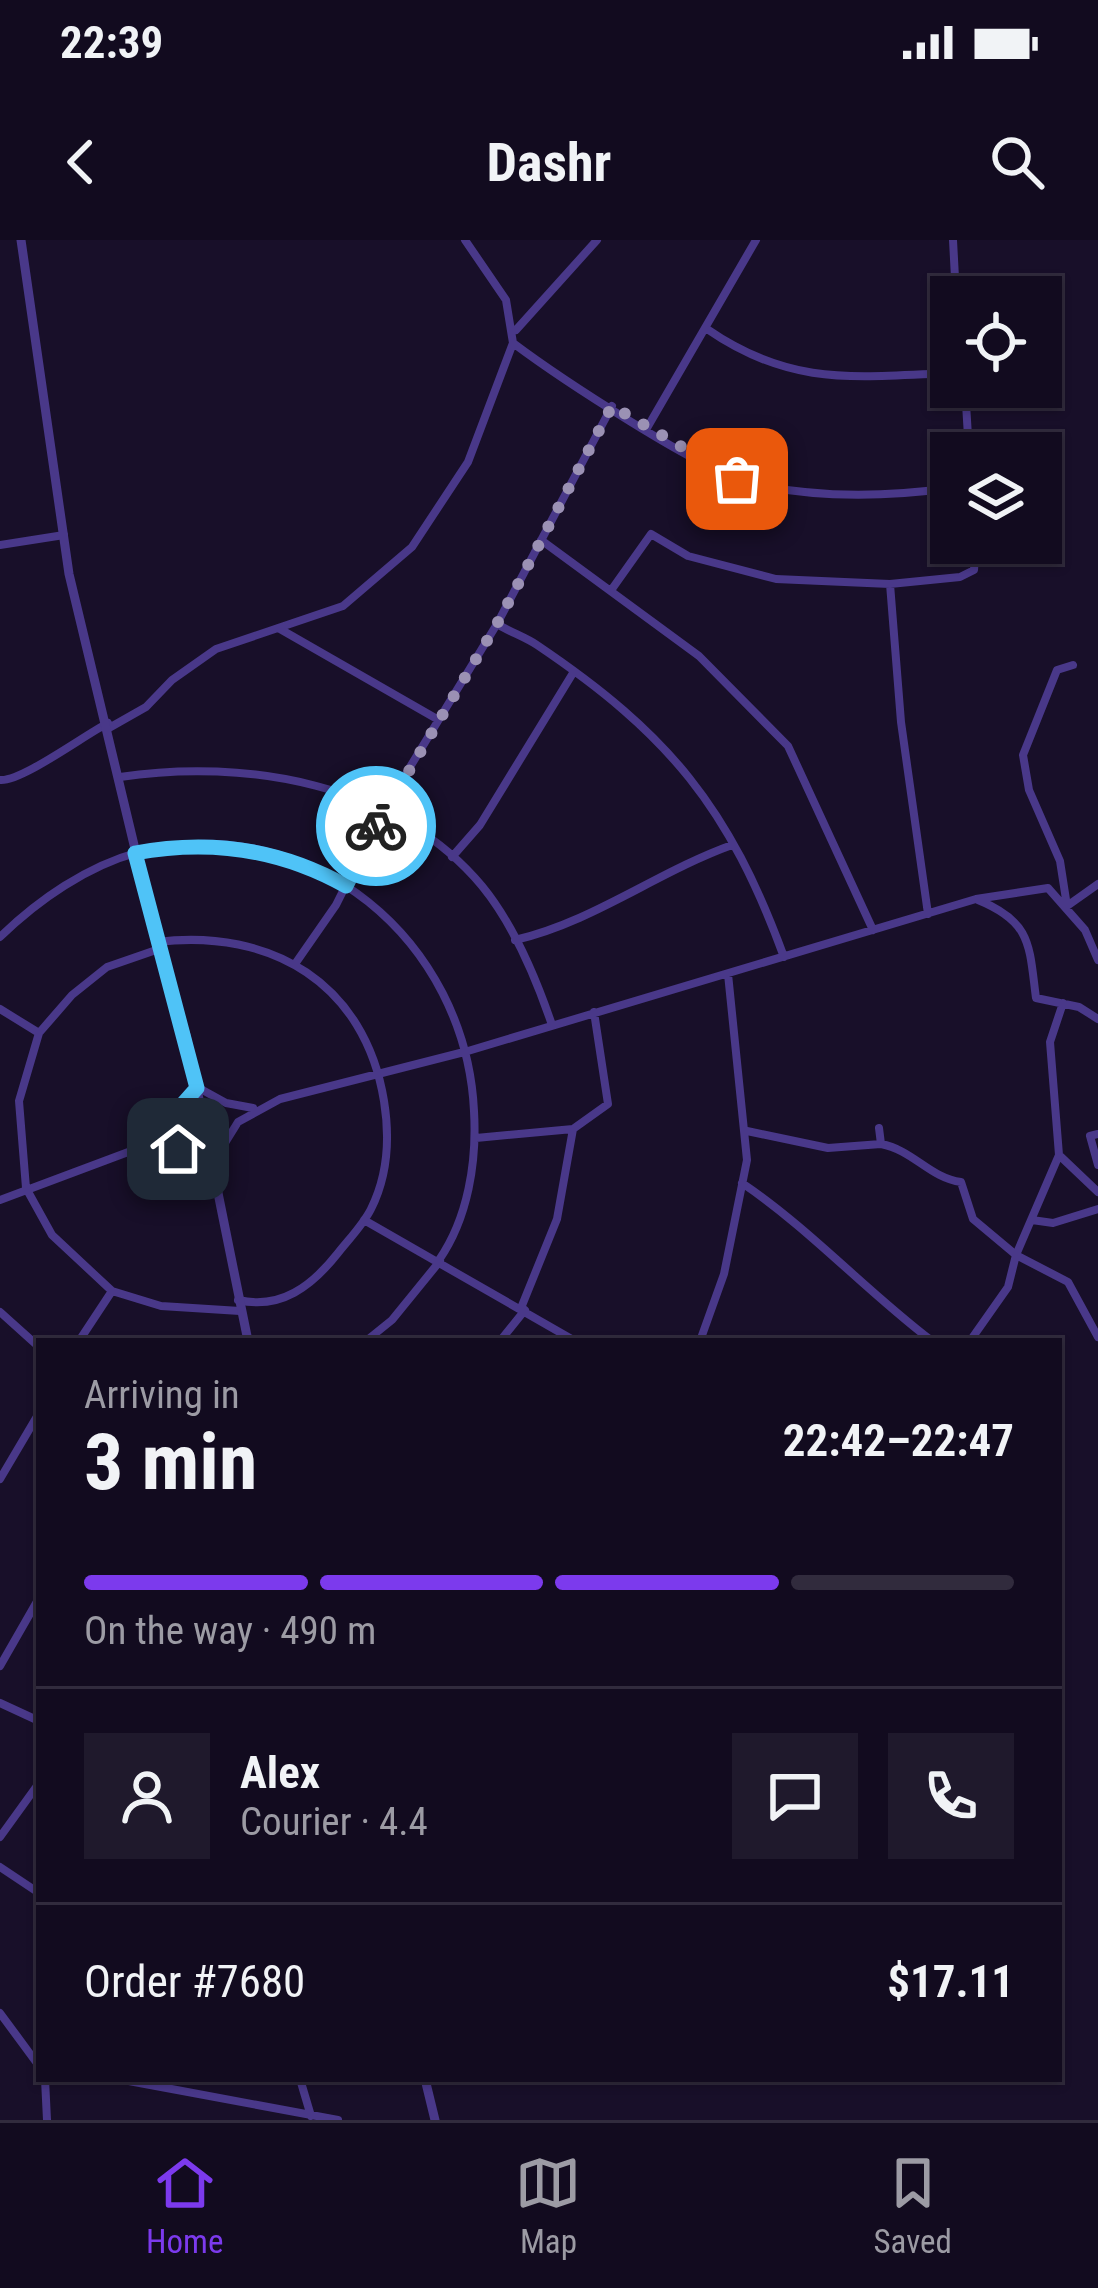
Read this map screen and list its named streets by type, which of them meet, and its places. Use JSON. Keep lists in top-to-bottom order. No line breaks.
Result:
{"page":{"status":"22:39","header":"Dashr","heading":["3 min","Arriving in","22:42–22:47"],"panel":["Alex","Courier · 4.4","Order #7680","$17.11"],"bar":"On the way · 490 m","tabs":["Home","Map","Saved"]}}
